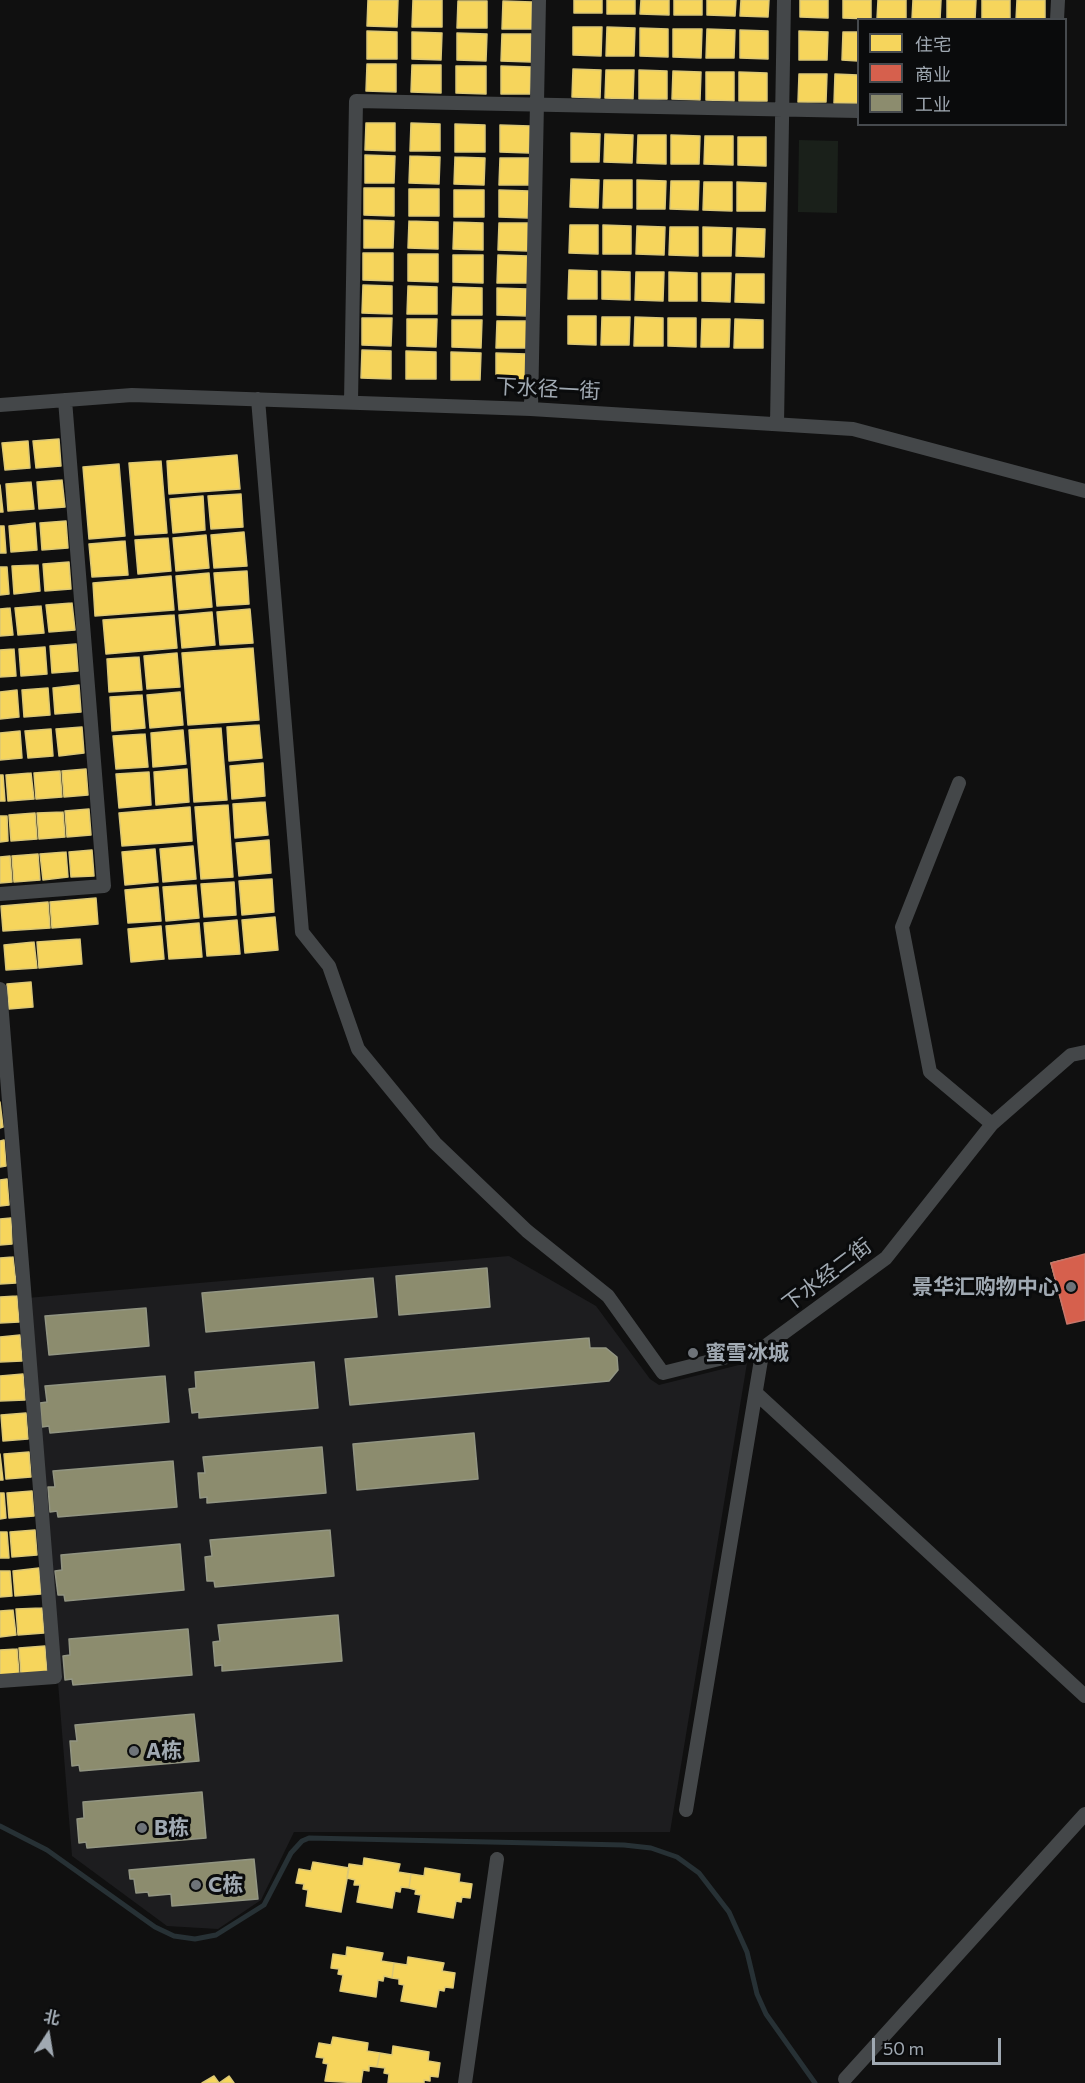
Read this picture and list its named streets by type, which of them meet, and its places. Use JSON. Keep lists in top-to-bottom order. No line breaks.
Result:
{"streets":{"street":["下水径一街","下水经二街"]},"crossings":[["下水径一街","下水经二街"]],"places":["景华汇购物中心","蜜雪冰城","A栋","B栋","C栋"],"legend":["住宅","商业","工业"],"scale_bar":"50 m","north":"top"}
